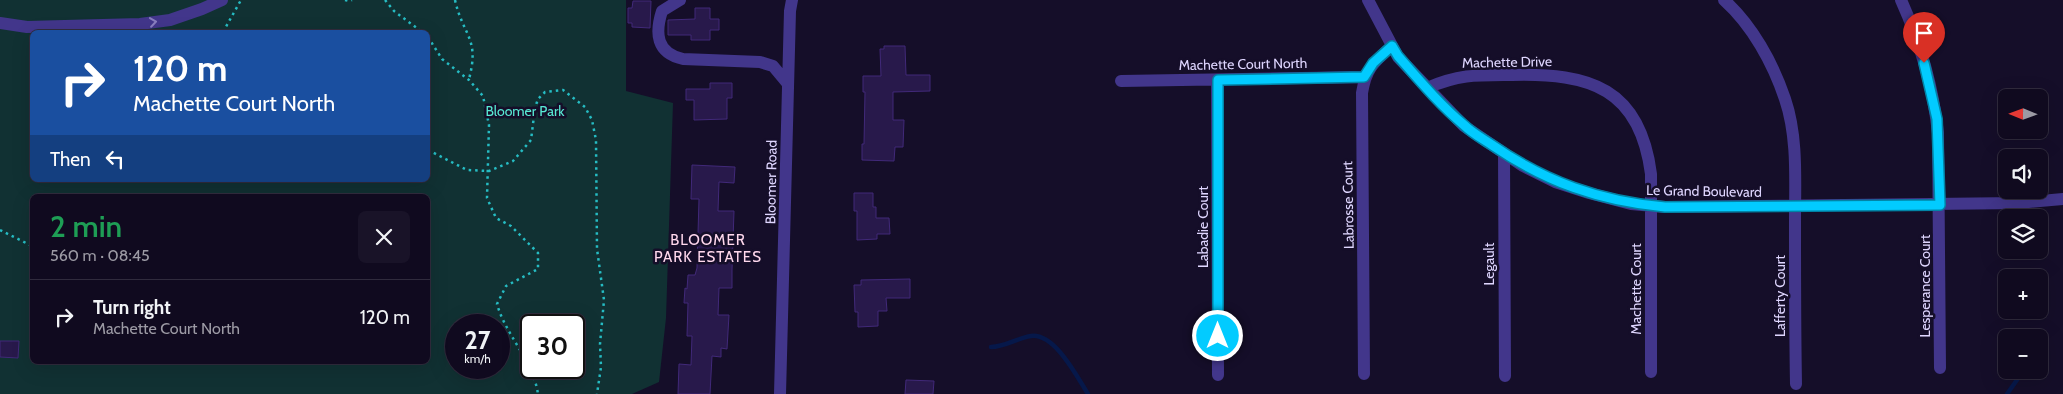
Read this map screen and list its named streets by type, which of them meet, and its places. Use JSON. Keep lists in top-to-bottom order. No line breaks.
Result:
{"streets":{"street":["Machette Drive","Machette Court North","Bloomer Road","Le Grand Boulevard","Labrosse Court","Labadie Court","Legault","Lesperance Court","Machette Court","Lafferty Court"]},"crossings":[["Machette Drive","Le Grand Boulevard"],["Machette Drive","Machette Court"],["Machette Court North","Labrosse Court"],["Machette Court North","Labadie Court"],["Le Grand Boulevard","Legault"],["Le Grand Boulevard","Lesperance Court"],["Le Grand Boulevard","Machette Court"],["Le Grand Boulevard","Lafferty Court"]],"districts":["BLOOMER PARK ESTATES"],"parks":["Bloomer Park"],"north":"left","page":{"turn":["120 m","Machette Court North"],"map_buttons":["+","−"],"then":"Then","heading":["2 min","560 m · 08:45"],"list":[{"name":"Turn right","note":"Machette Court North","value":"120 m"}],"speed":"27 km/h","limit":"30"}}
